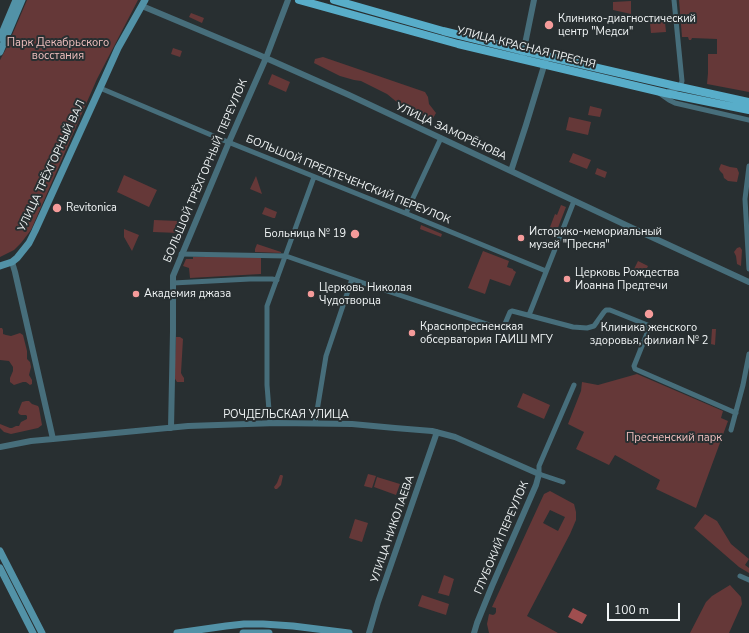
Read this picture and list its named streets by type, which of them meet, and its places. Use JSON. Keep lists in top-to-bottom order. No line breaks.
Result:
{"streets":{"main road":["УЛИЦА КРАСНАЯ ПРЕСНЯ","УЛИЦА ТРЁХГОРНЫЙ ВАЛ"],"street":["УЛИЦА ЗАМОРЁНОВА","БОЛЬШОЙ ТРЁХГОРНЫЙ ПЕРЕУЛОК","БОЛЬШОЙ ПРЕДТЕЧЕНСКИЙ ПЕРЕУЛОК","РОЧДЕЛЬСКАЯ УЛИЦА","УЛИЦА НИКОЛАЕВА","ГЛУБОКИЙ ПЕРЕУЛОК"]},"crossings":[["УЛИЦА ЗАМОРЁНОВА","УЛИЦА ТРЁХГОРНЫЙ ВАЛ"],["УЛИЦА ЗАМОРЁНОВА","БОЛЬШОЙ ТРЁХГОРНЫЙ ПЕРЕУЛОК"],["УЛИЦА ТРЁХГОРНЫЙ ВАЛ","БОЛЬШОЙ ПРЕДТЕЧЕНСКИЙ ПЕРЕУЛОК"],["БОЛЬШОЙ ТРЁХГОРНЫЙ ПЕРЕУЛОК","БОЛЬШОЙ ПРЕДТЕЧЕНСКИЙ ПЕРЕУЛОК"],["БОЛЬШОЙ ТРЁХГОРНЫЙ ПЕРЕУЛОК","РОЧДЕЛЬСКАЯ УЛИЦА"],["РОЧДЕЛЬСКАЯ УЛИЦА","УЛИЦА НИКОЛАЕВА"],["РОЧДЕЛЬСКАЯ УЛИЦА","ГЛУБОКИЙ ПЕРЕУЛОК"]],"parks":["Парк Декабрьского восстания","Пресненский парк"],"places":["Клинико-диагностический центр \"Медси\"","Revitonica","Больница № 19","Историко-мемориальный музей \"Пресня\"","Церковь Рождества Иоанна Предтечи","Академия джаза","Церковь Николая Чудотворца","Клиника женского здоровья, филиал № 2","Краснопресненская обсерватория ГАИШ МГУ"],"scale_bar":"100 m"}
